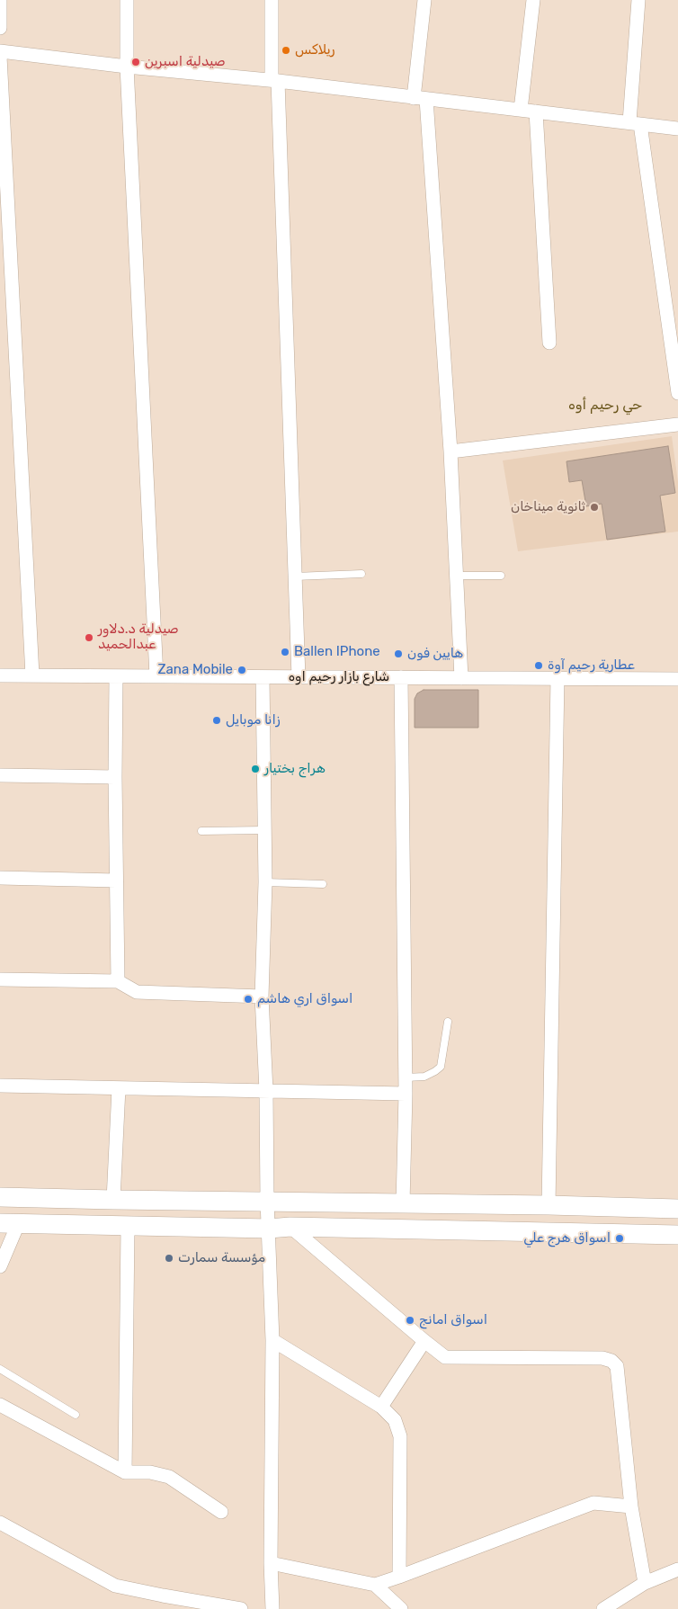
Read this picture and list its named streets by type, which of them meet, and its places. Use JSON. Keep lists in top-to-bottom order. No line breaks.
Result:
{"streets":{"street":["شارع بازار رحيم اوه"]},"districts":["حي رحيم أوه"],"places":["ریلاکس","صيدلية اسبرين","ثانوية ميناخان","صيدلية د.دلاور عبدالحميد","Ballen IPhone","هايين فون","عطارية رحيم آوة","Zana Mobile","زانا موبايل","هراج بختيار","اسواق اري هاشم","اسواق هرج علي","مؤسسة سمارت","اسواق امانج"]}
